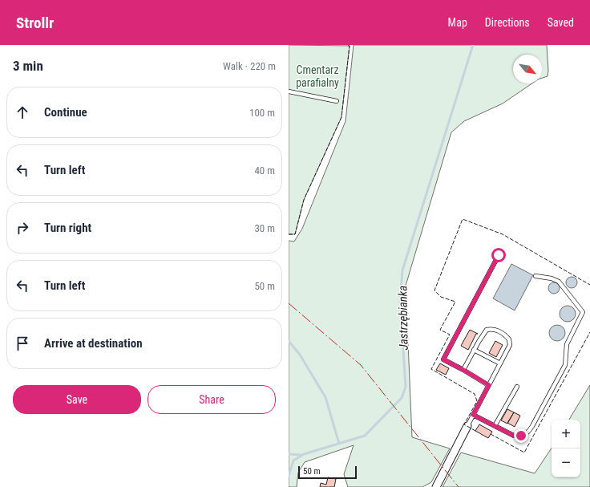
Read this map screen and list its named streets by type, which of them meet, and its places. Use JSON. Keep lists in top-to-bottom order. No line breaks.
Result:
{"water":["Jastrzębianka"],"parks":["Cmentarz parafialny"],"scale_bar":"50 m","north":"bottom right","page":{"header":"Strollr","nav":["Map","Directions","Saved"],"heading":["3 min","Walk · 220 m"],"list":[["Continue","100 m"],["Turn left","40 m"],["Turn right","30 m"],["Turn left","50 m"],"Arrive at destination"],"buttons":["Save","Share"],"map_buttons":["+","−"],"scale":"50 m"}}
